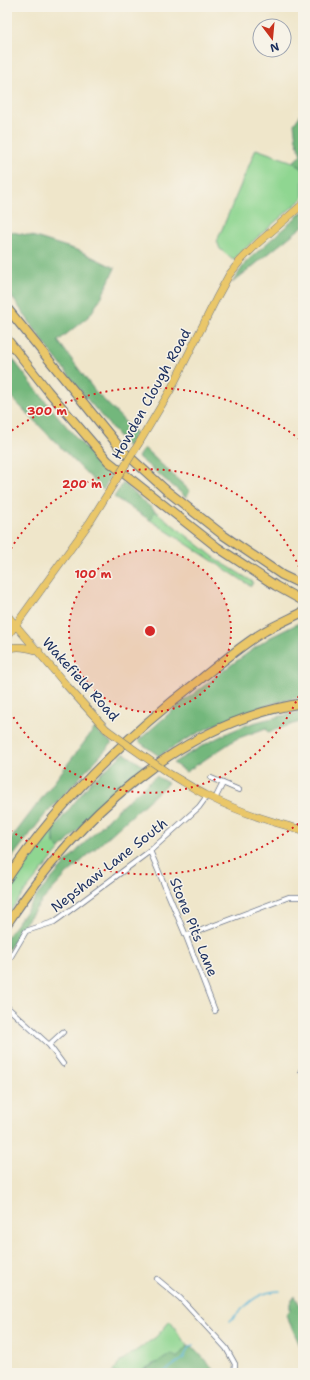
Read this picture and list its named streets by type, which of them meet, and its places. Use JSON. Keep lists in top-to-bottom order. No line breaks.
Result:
{"streets":{"main road":["Howden Clough Road","Wakefield Road"],"street":["Nepshaw Lane South","Stone Pits Lane"]},"crossings":[["Howden Clough Road","Wakefield Road"],["Wakefield Road","Nepshaw Lane South"],["Nepshaw Lane South","Stone Pits Lane"]],"north":"bottom","rings":["300 m","200 m","100 m"]}
